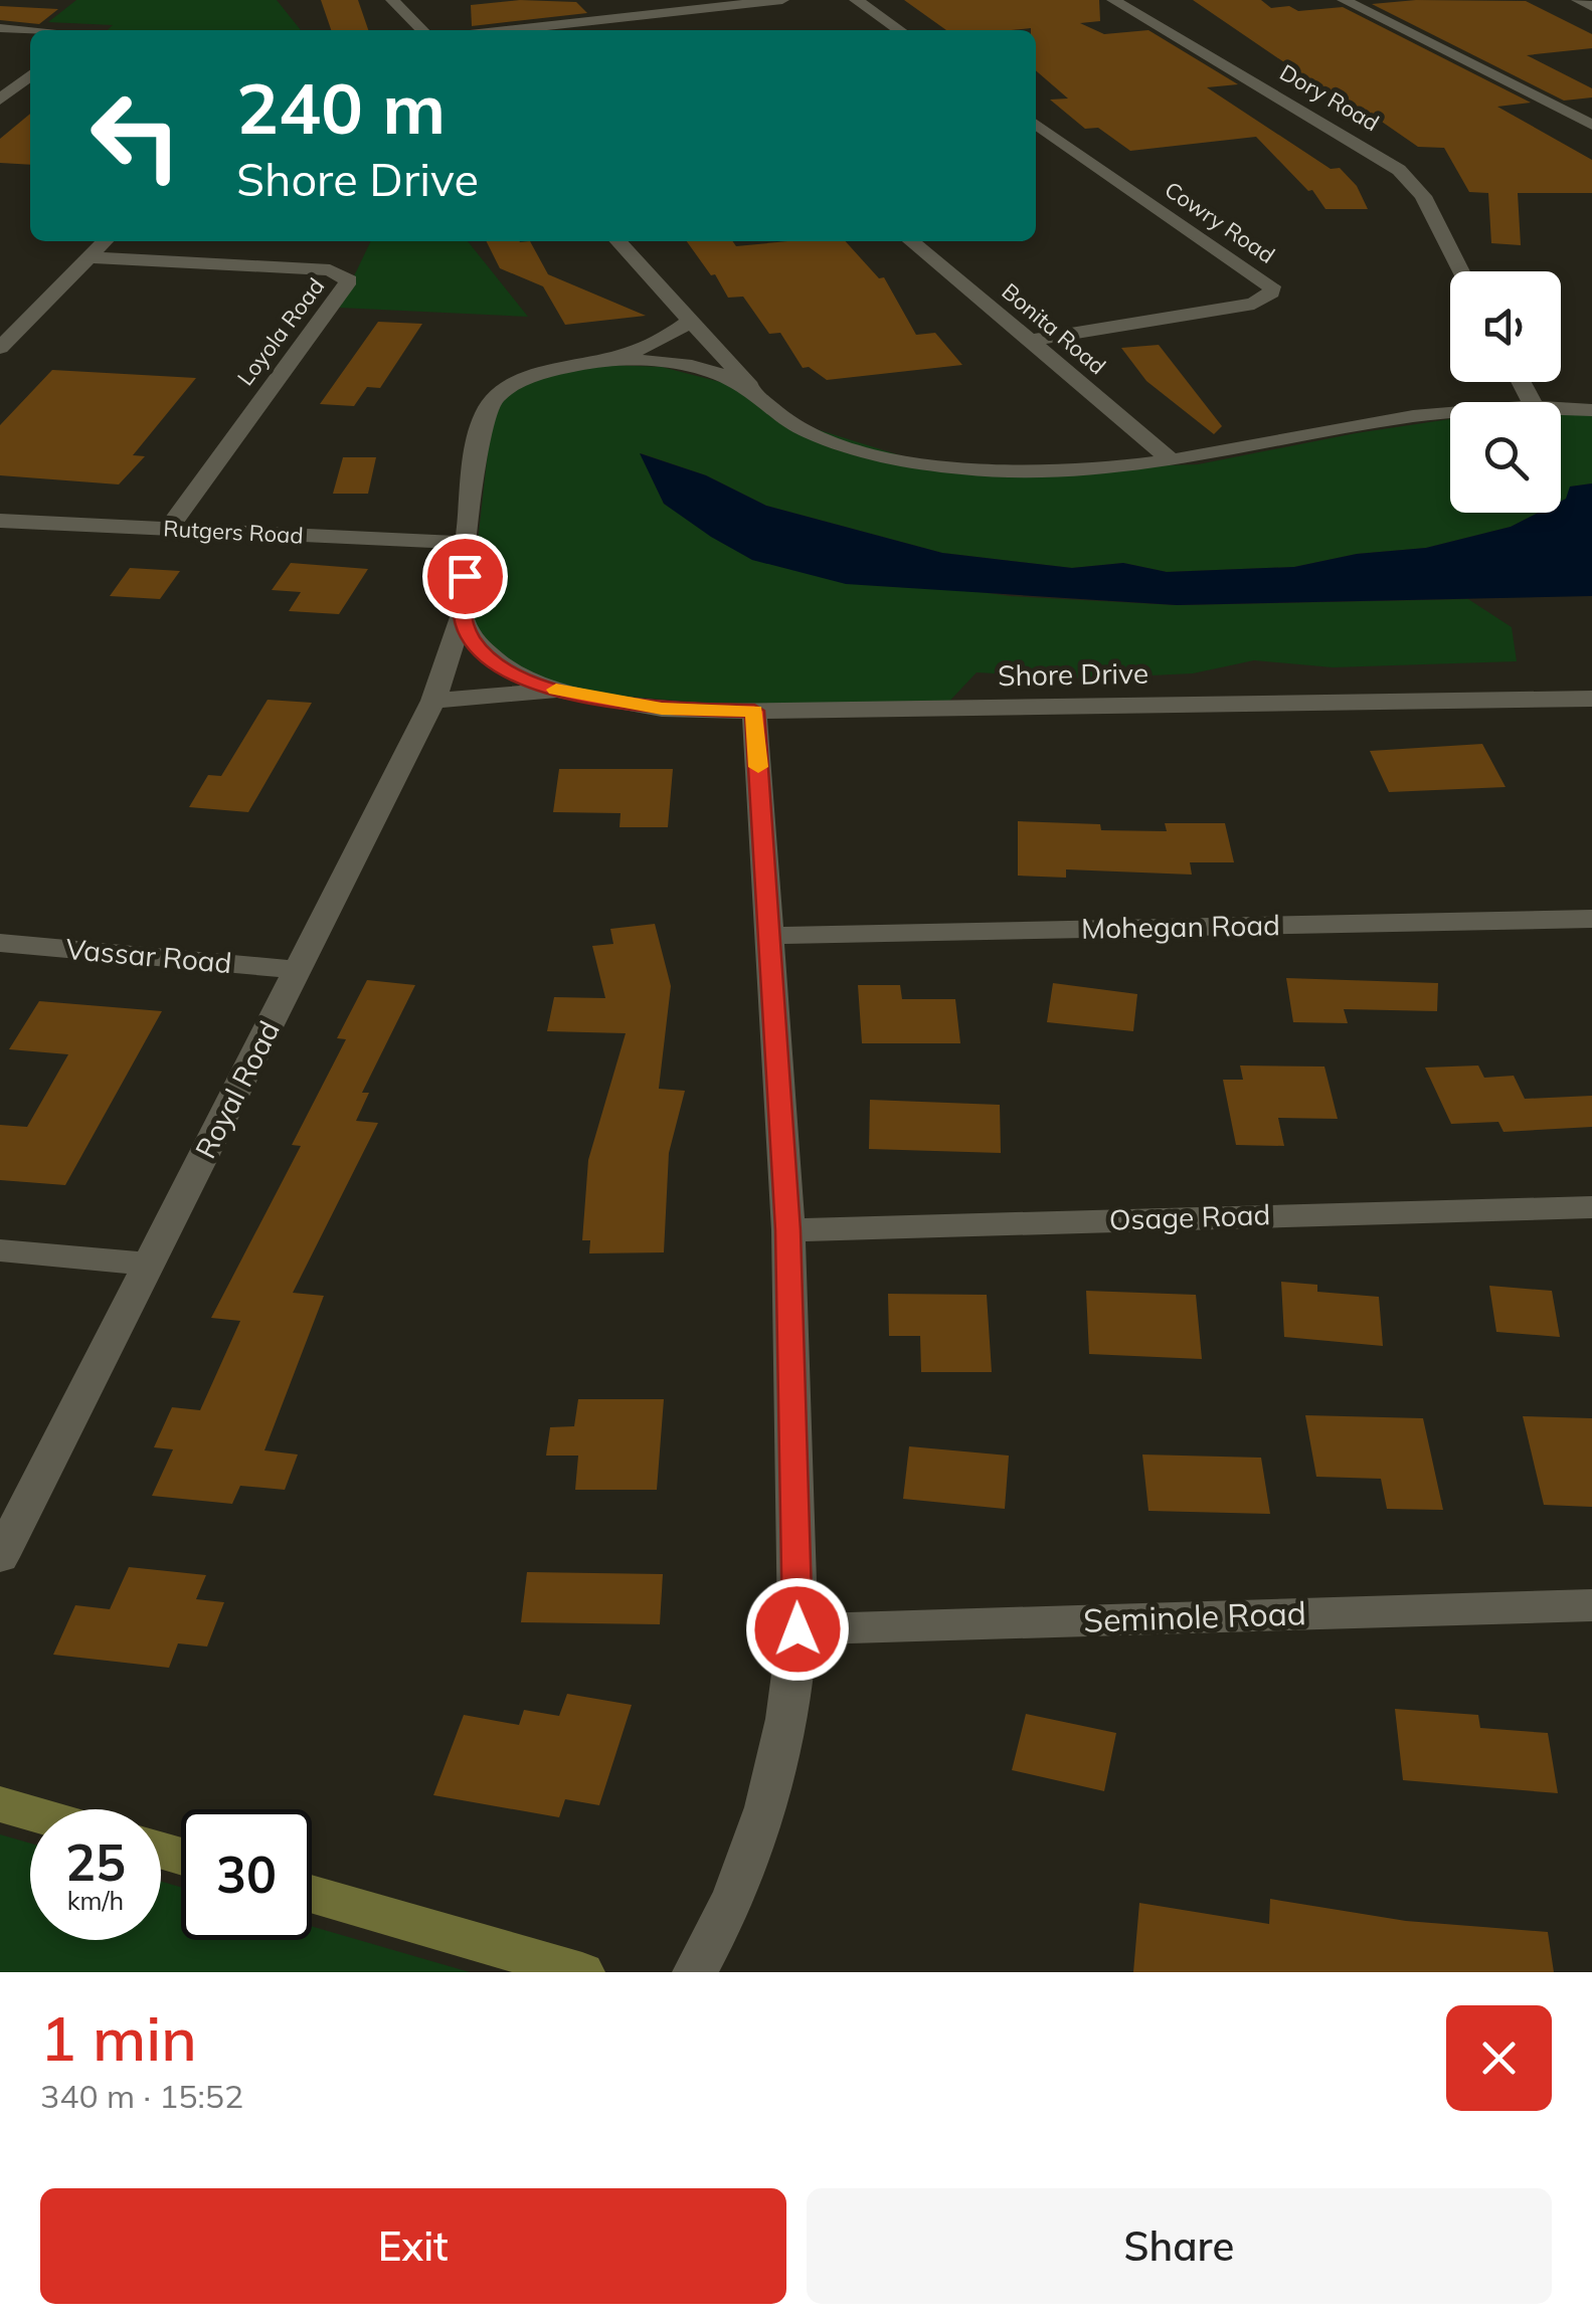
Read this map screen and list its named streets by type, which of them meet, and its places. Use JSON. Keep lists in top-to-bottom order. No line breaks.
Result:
{"streets":{"street":["Dory Road","Cowry Road","Bonita Road","Loyola Road","Rutgers Road","Shore Drive","Mohegan Road","Vassar Road","Royal Road","Osage Road","Seminole Road"]},"crossings":[["Cowry Road","Bonita Road"],["Loyola Road","Rutgers Road"],["Shore Drive","Royal Road"],["Vassar Road","Royal Road"]],"page":{"turn":["240 m","Shore Drive"],"speed":"25 km/h","limit":"30","heading":["1 min","340 m · 15:52"],"buttons":["Exit","Share"]}}
